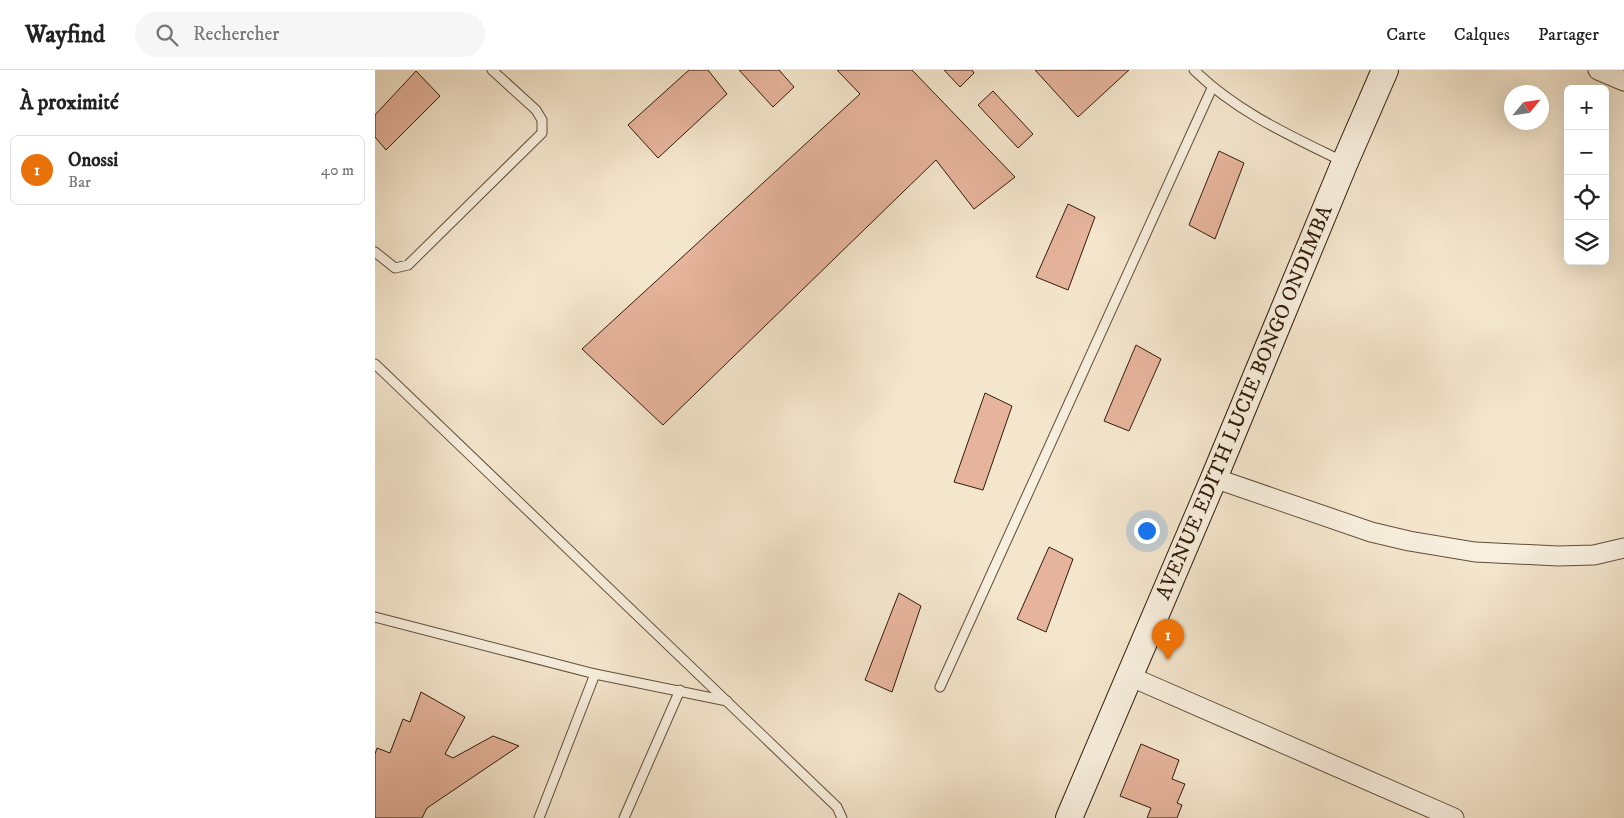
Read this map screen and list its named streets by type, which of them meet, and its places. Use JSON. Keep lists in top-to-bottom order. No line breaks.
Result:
{"streets":{"main road":["AVENUE EDITH LUCIE BONGO ONDIMBA"]},"north":"top right","page":{"header":"Wayfind","search":"Rechercher","nav":["Carte","Calques","Partager"],"heading":"À proximité","map_buttons":["+","−"],"list":[{"mark":"1","name":"Onossi","note":"Bar","value":"40 m"}],"pins":"1"}}
